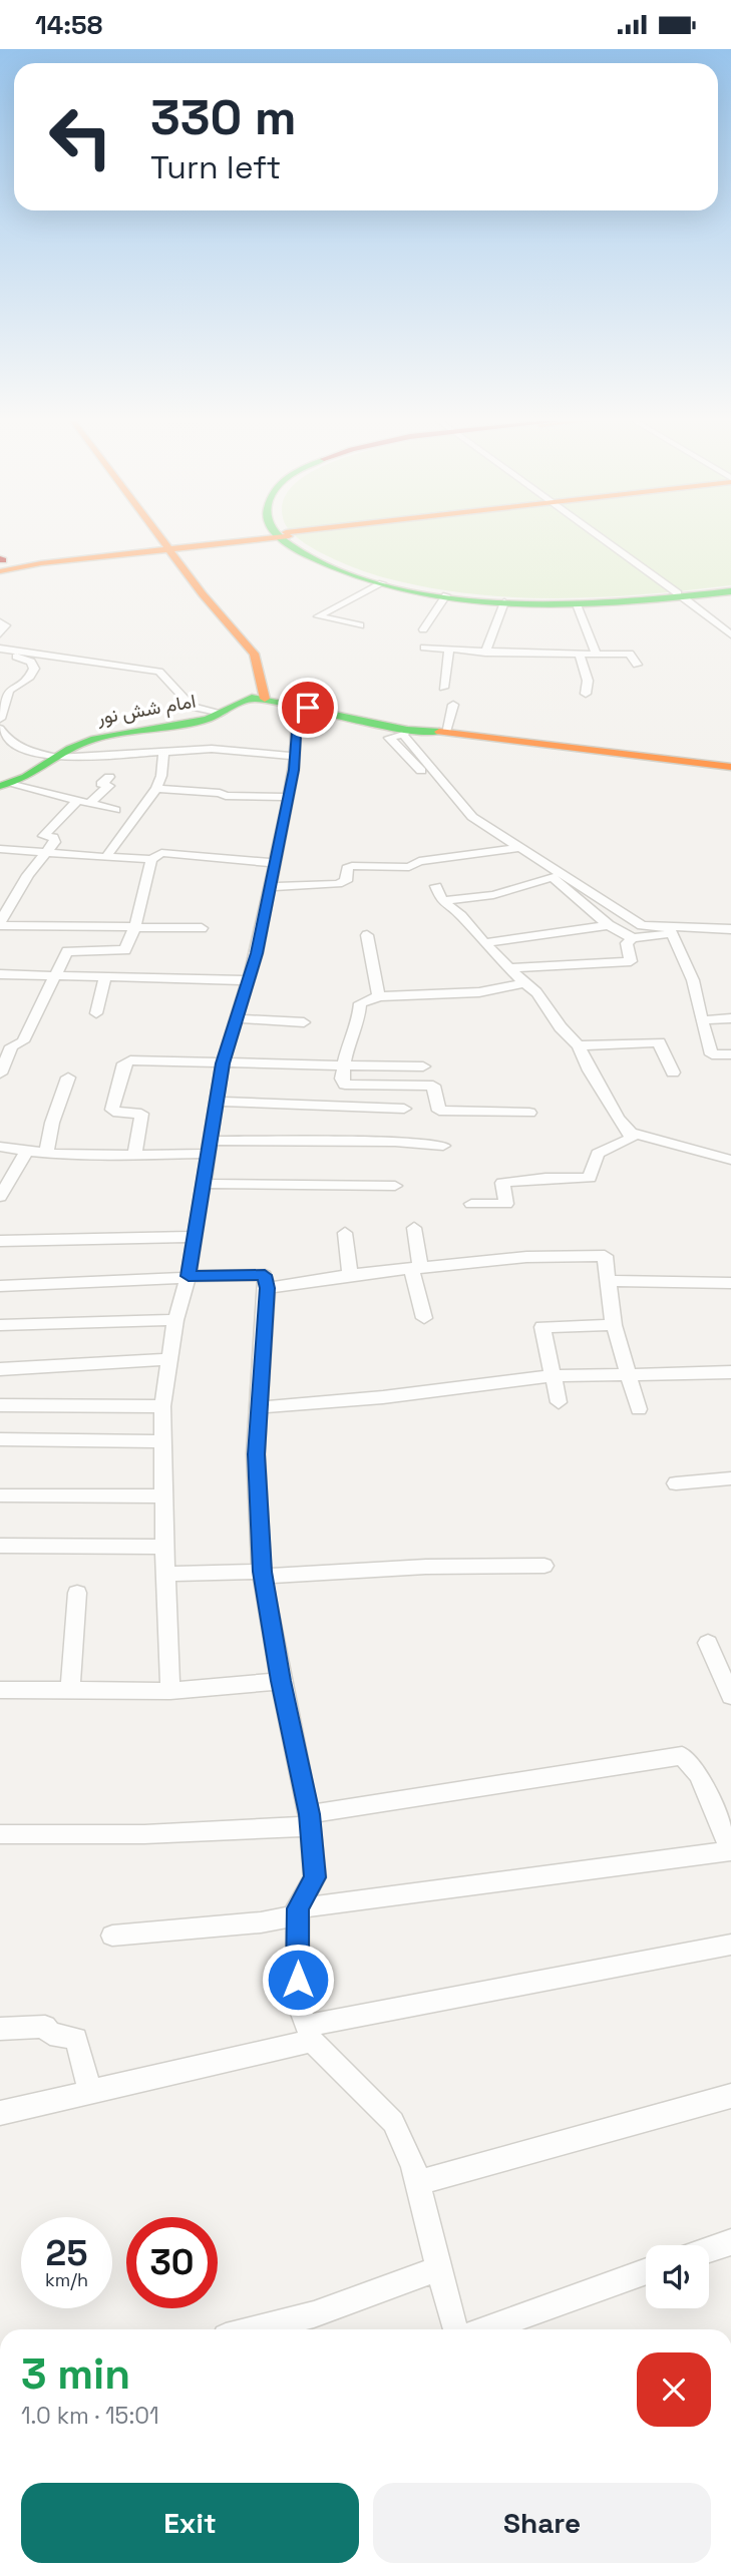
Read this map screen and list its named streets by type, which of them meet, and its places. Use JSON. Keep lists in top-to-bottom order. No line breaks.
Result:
{"streets":{"main road":["امام شش نور"]},"page":{"status":"14:58","turn":["330 m","Turn left"],"speed":"25 km/h","limit":"30","heading":["3 min","1.0 km · 15:01"],"buttons":["Exit","Share"]}}
